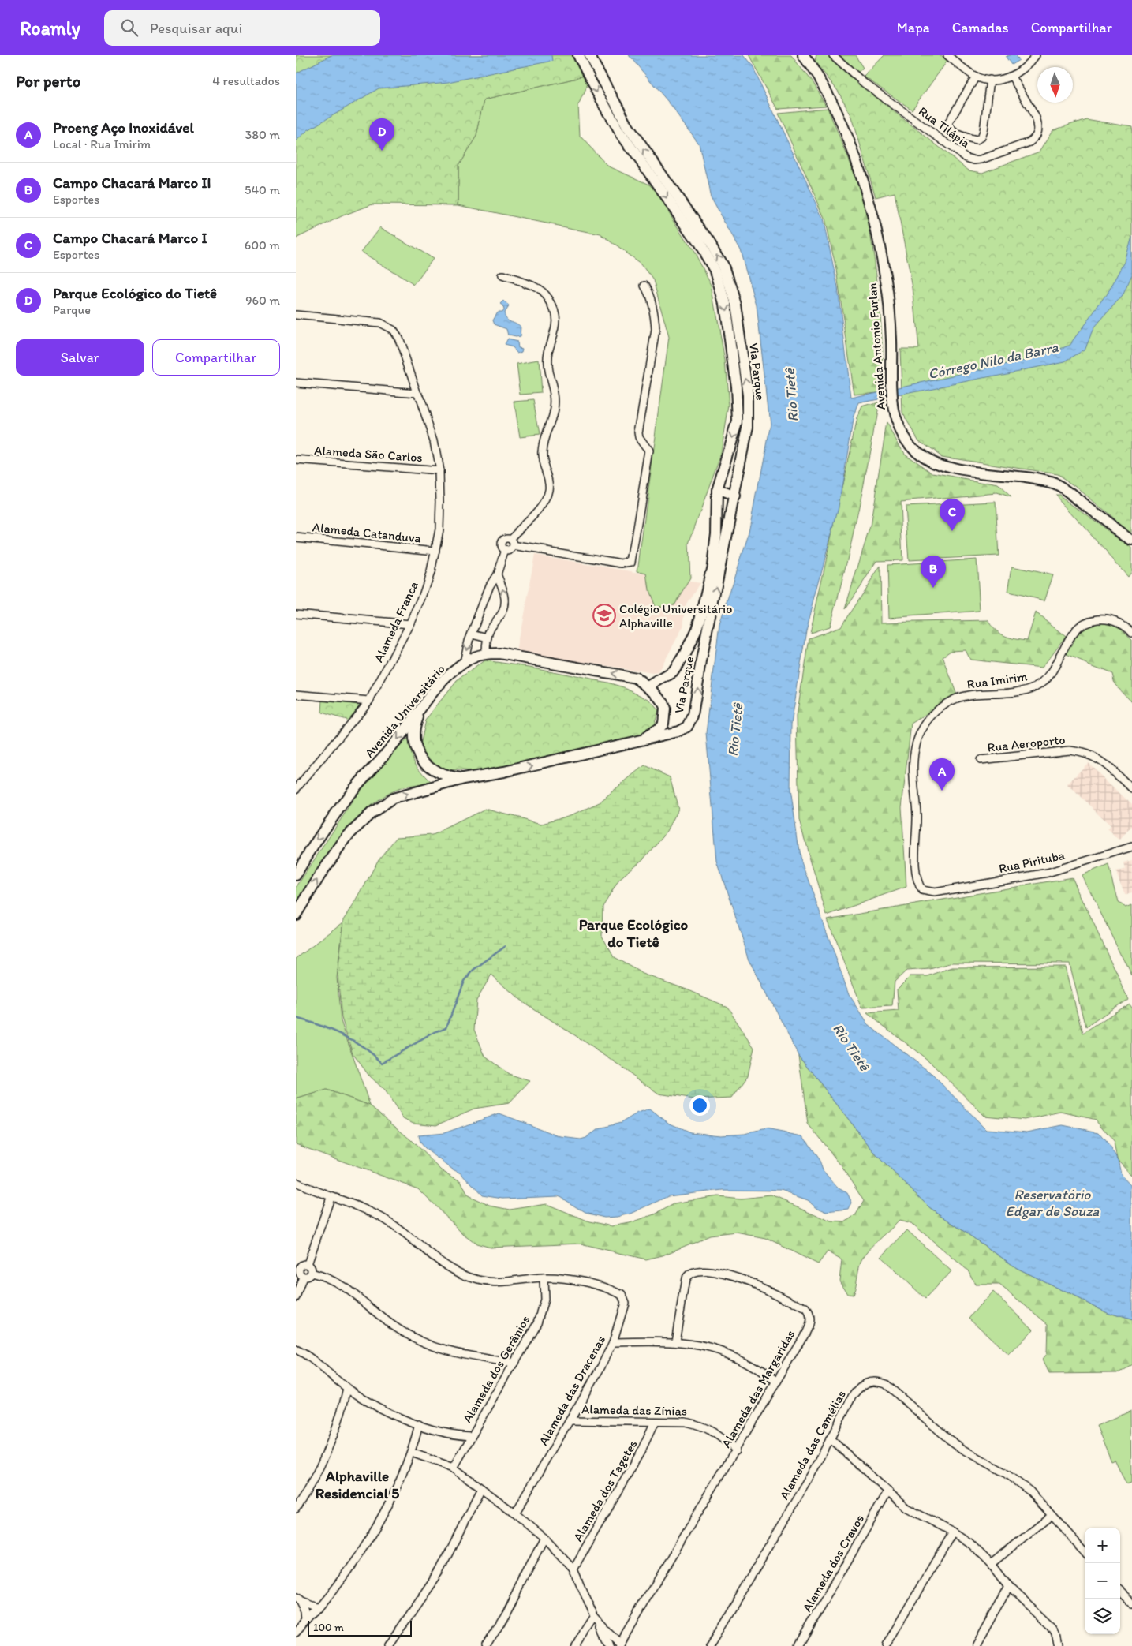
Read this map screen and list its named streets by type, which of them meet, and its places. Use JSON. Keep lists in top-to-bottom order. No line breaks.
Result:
{"streets":{"main road":["Avenida Antonio Furlan","Via Parque","Avenida Universitário"],"street":["Rua Tilápia","Alameda São Carlos","Alameda Catanduva","Alameda Franca","Rua Imirim","Rua Aeroporto","Rua Pirituba","Alameda dos Gerânios","Alameda das Margaridas","Alameda das Dracenas","Alameda das Zínias","Alameda das Camélias","Alameda dos Tagetes","Alameda dos Cravos"]},"crossings":[["Via Parque","Avenida Universitário"],["Alameda São Carlos","Alameda Franca"],["Alameda Catanduva","Alameda Franca"],["Rua Imirim","Rua Pirituba"],["Alameda dos Gerânios","Alameda das Dracenas"],["Alameda das Margaridas","Alameda das Zínias"],["Alameda das Dracenas","Alameda das Zínias"],["Alameda das Zínias","Alameda dos Tagetes"]],"districts":["Parque Ecológico do Tietê","Alphaville Residencial 5"],"water":["Córrego Nilo da Barra","Rio Tietê","Reservatório Edgar de Souza"],"places":{"school or university":["Colégio Universitário Alphaville"]},"scale_bar":"100 m","north":"bottom","page":{"header":"Roamly","search":"Pesquisar aqui","nav":["Mapa","Camadas","Compartilhar"],"heading":["Por perto","4 resultados"],"list":[{"mark":"A","name":"Proeng Aço Inoxidável","note":"Local · Rua Imirim","value":"380 m"},{"mark":"B","name":"Campo Chacará Marco II","note":"Esportes","value":"540 m"},{"mark":"C","name":"Campo Chacará Marco I","note":"Esportes","value":"600 m"},{"mark":"D","name":"Parque Ecológico do Tietê","note":"Parque","value":"960 m"}],"pins":["D","C","B","A"],"buttons":["Salvar","Compartilhar"],"map_buttons":["+","−"],"scale":"100 m"}}
